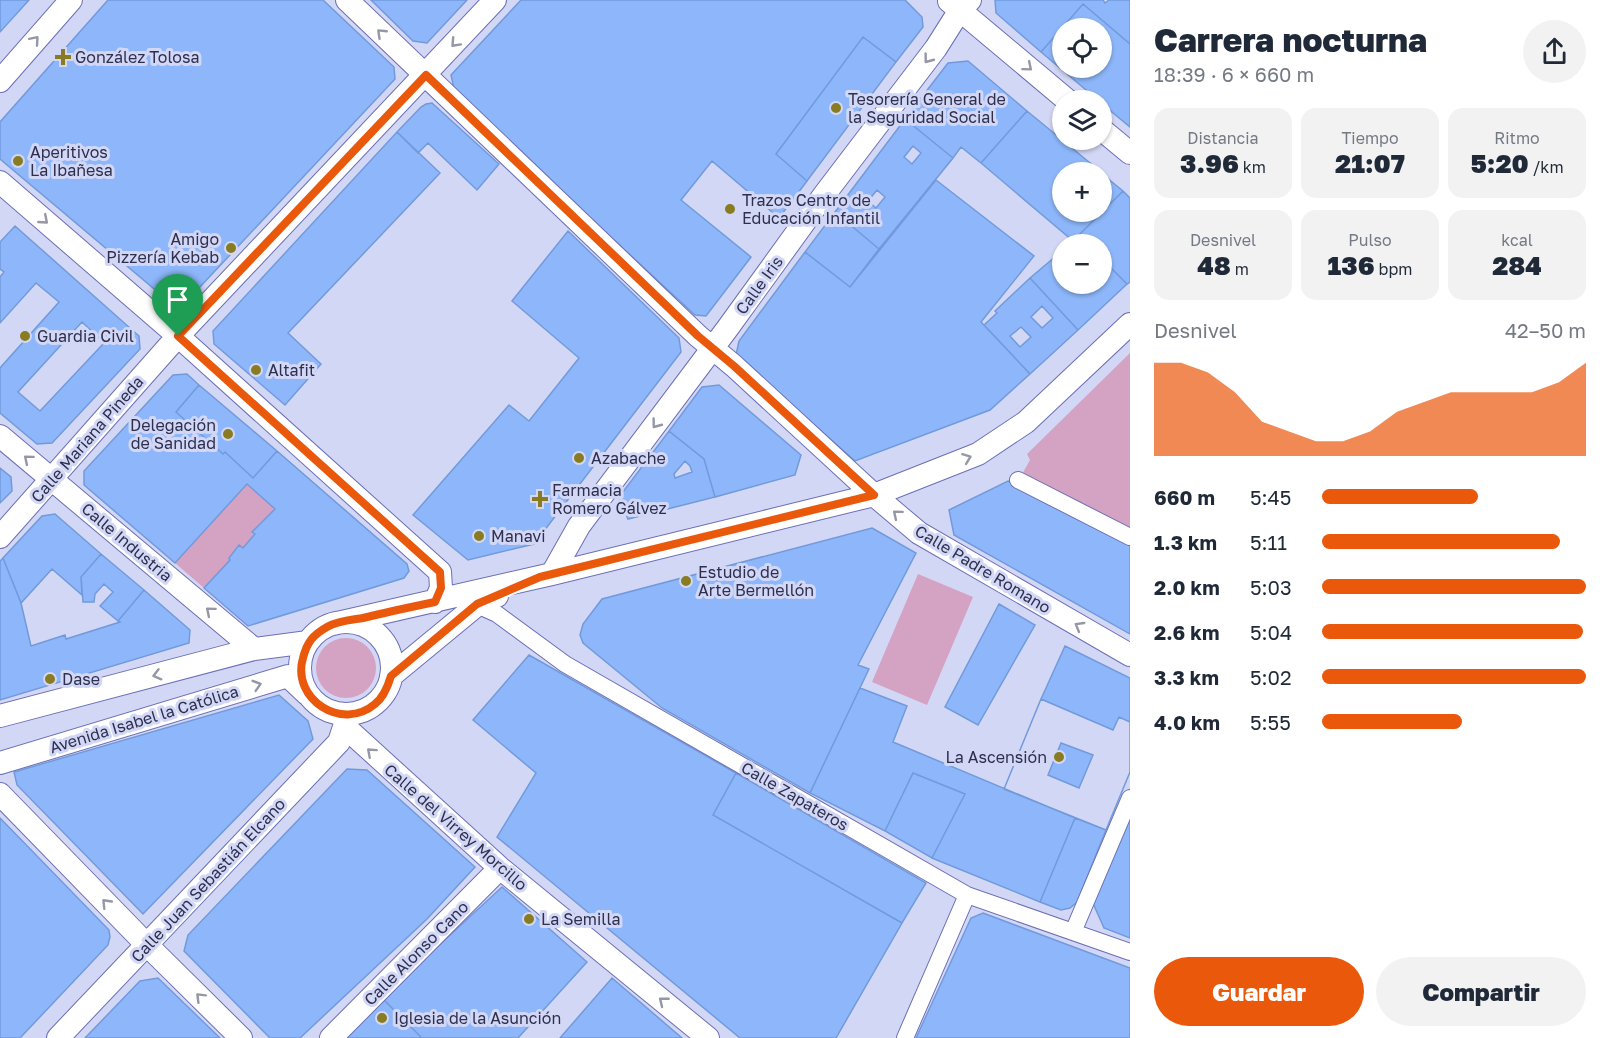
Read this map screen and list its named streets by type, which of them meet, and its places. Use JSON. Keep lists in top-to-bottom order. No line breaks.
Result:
{"streets":{"street":["Calle Iris","Calle Mariana Pineda","Calle Industria","Calle Padre Romano","Avenida Isabel la Católica","Calle Zapateros","Calle del Virrey Morcillo","Calle Juan Sebastián Elcano","Calle Alonso Cano"]},"crossings":[["Calle Iris","Calle Padre Romano"],["Calle Mariana Pineda","Calle Industria"],["Calle Mariana Pineda","Calle Padre Romano"],["Avenida Isabel la Católica","Calle del Virrey Morcillo"],["Avenida Isabel la Católica","Calle Juan Sebastián Elcano"],["Calle del Virrey Morcillo","Calle Juan Sebastián Elcano"],["Calle del Virrey Morcillo","Calle Alonso Cano"]],"one_way":["Calle Iris","Calle del Virrey Morcillo"],"places":{"health":["González Tolosa","Farmacia Romero Gálvez"],"other":["Tesorería General de la Seguridad Social","Aperitivos La Ibañesa","Trazos Centro de Educación Infantil","Amigo Pizzería Kebab","Guardia Civil","Altafit","Delegación de Sanidad","Azabache","Manavi","Estudio de Arte Bermellón","Dase","La Ascensión","La Semilla","Iglesia de la Asunción"]},"page":{"heading":["Carrera nocturna","18:39 · 6 × 660 m"],"map_buttons":["+","−"],"stats":[["Distancia","3.96 km"],["Tiempo","21:07"],["Ritmo","5:20 /km"],["Desnivel","48 m"],["Pulso","136 bpm"],["kcal","284"]],"chart":["Desnivel","42–50 m"],"list":[{"name":"660 m","note":"5:45"},{"name":"1.3 km","note":"5:11"},{"name":"2.0 km","note":"5:03"},{"name":"2.6 km","note":"5:04"},{"name":"3.3 km","note":"5:02"},{"name":"4.0 km","note":"5:55"}],"buttons":["Guardar","Compartir"]}}
